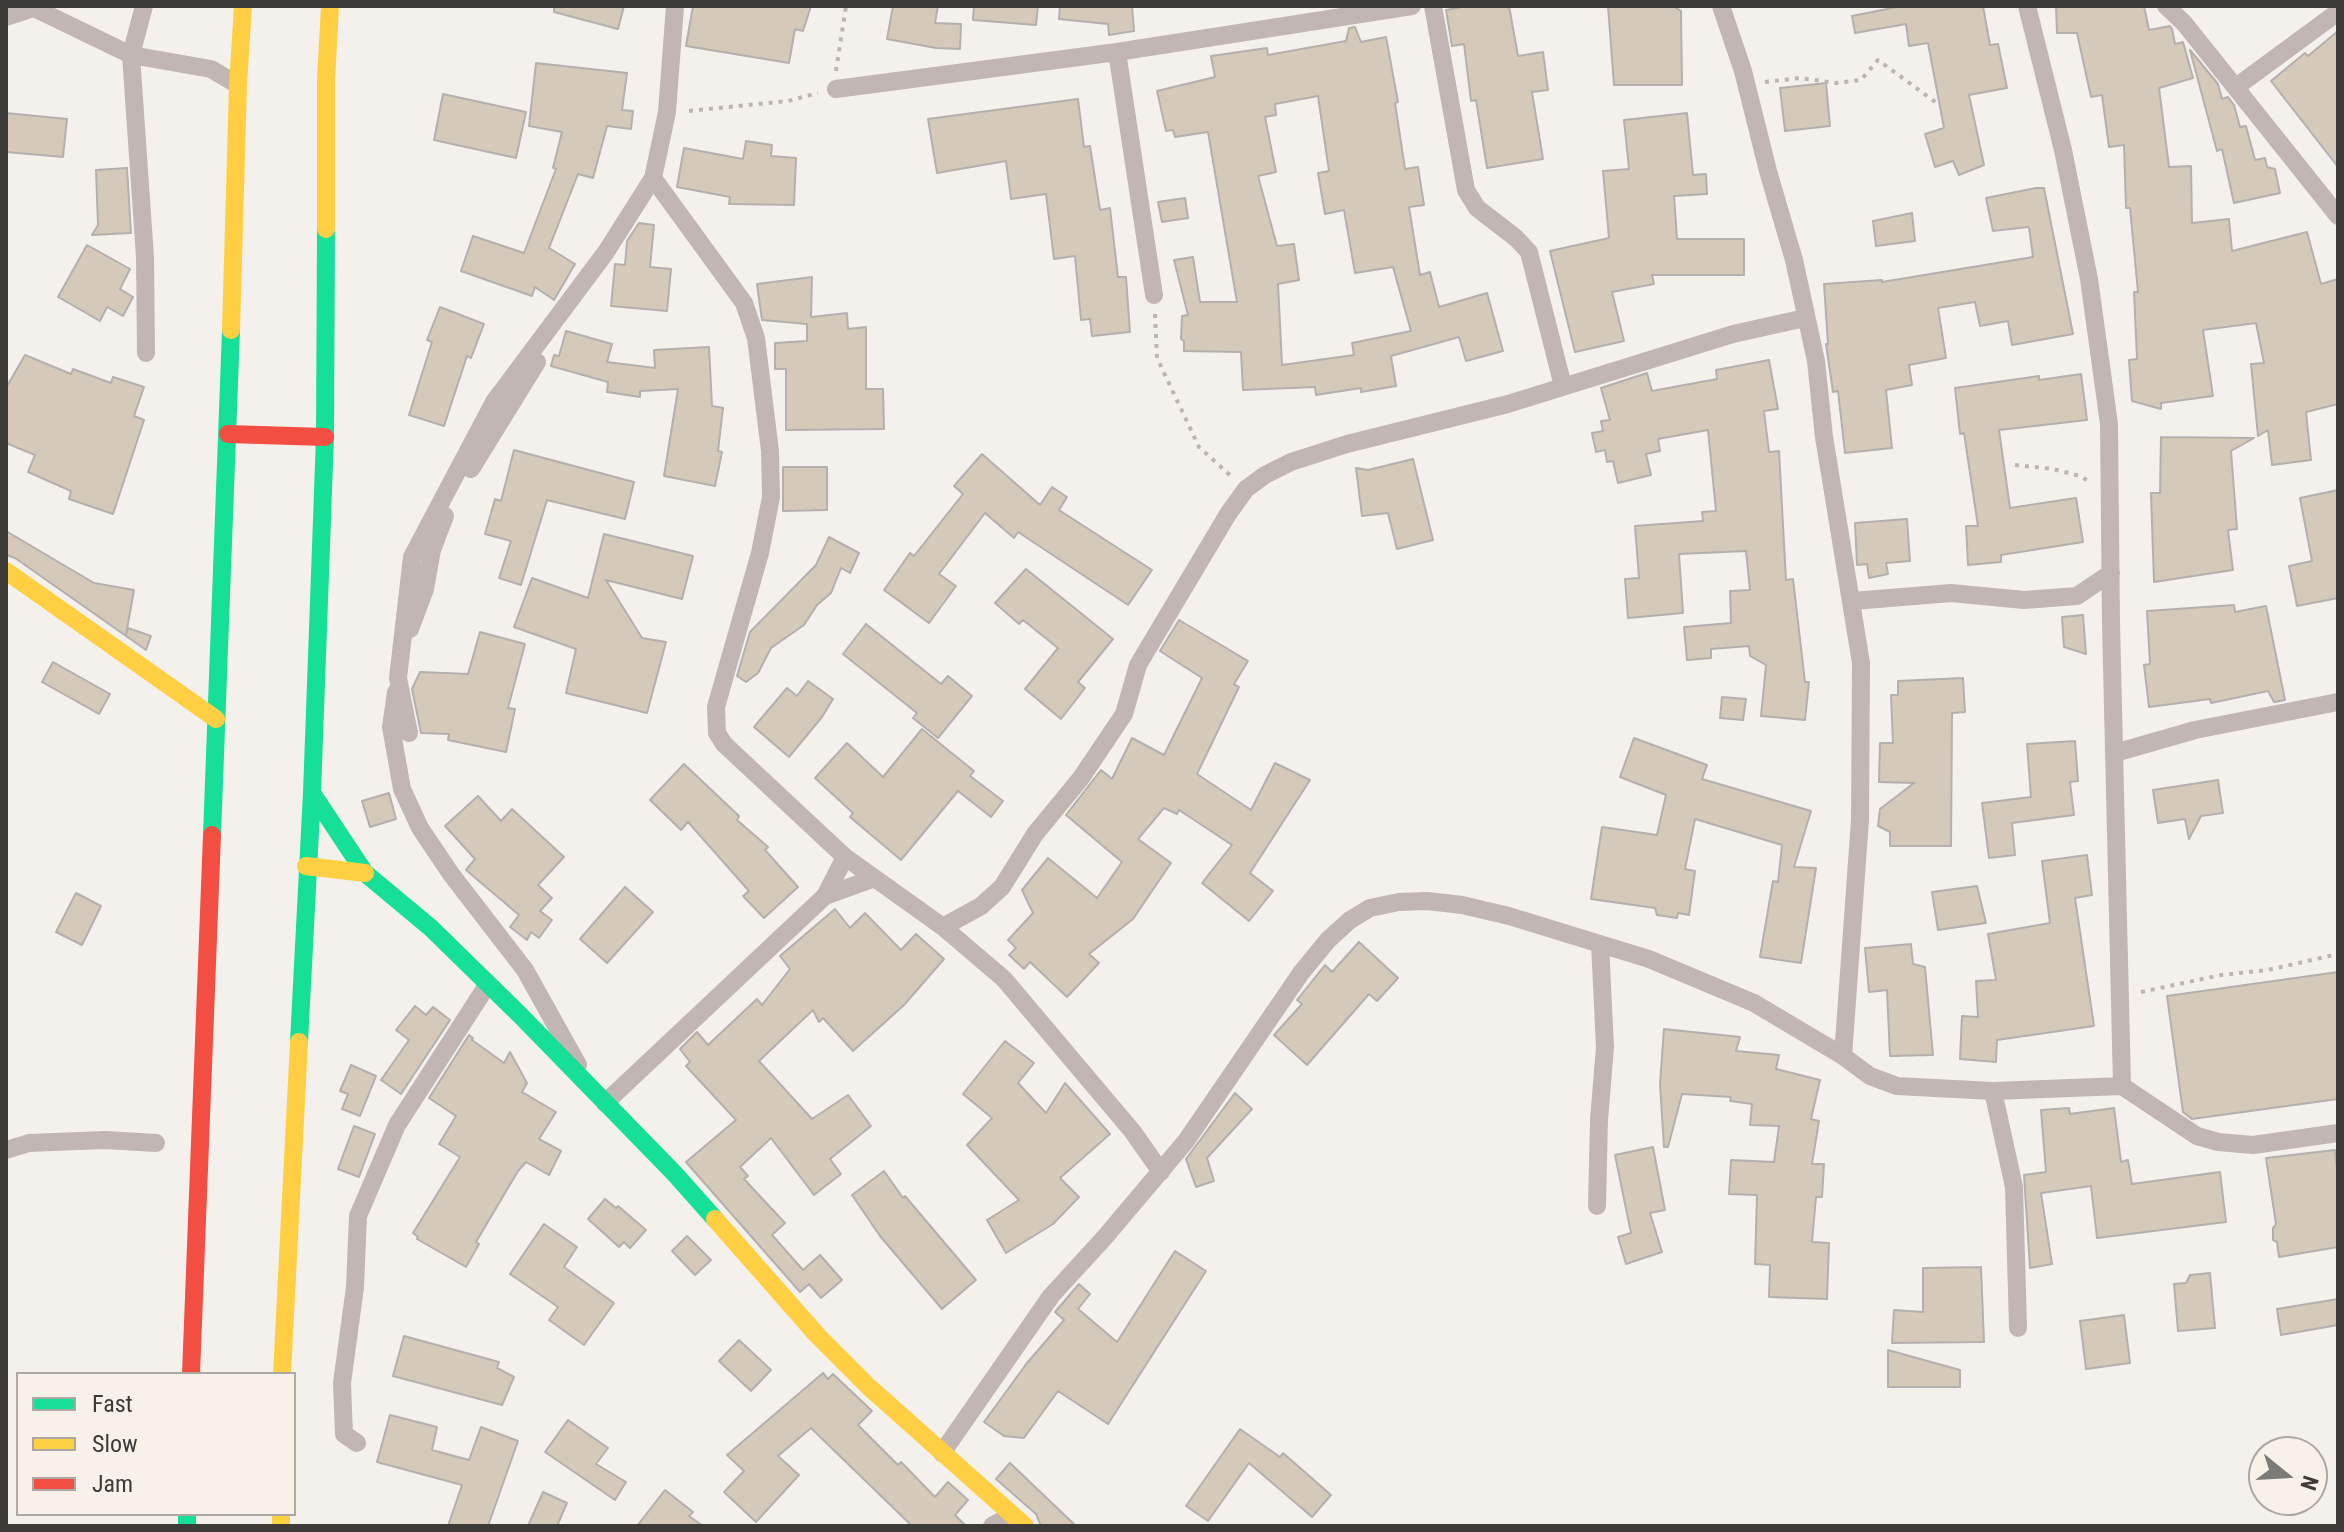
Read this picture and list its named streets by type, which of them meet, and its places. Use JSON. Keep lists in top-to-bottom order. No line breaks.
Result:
{"legend":["Fast","Slow","Jam"],"north":"right"}
